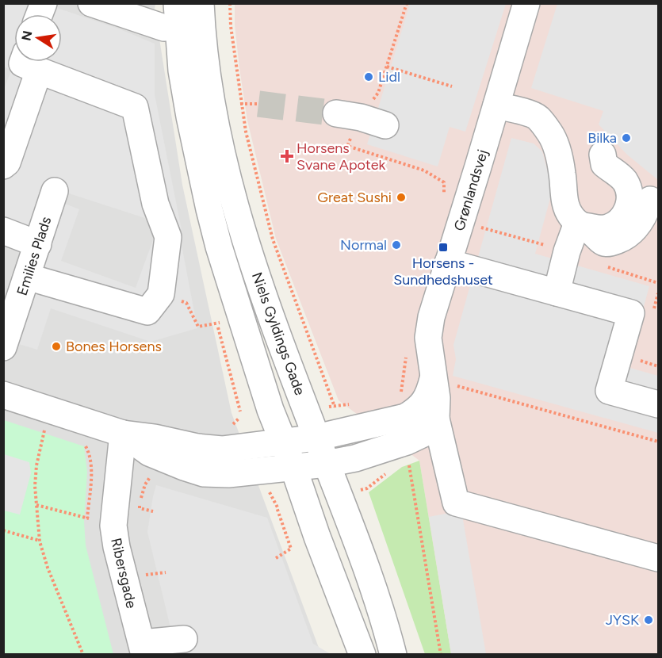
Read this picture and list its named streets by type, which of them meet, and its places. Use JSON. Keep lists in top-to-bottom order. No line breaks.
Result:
{"streets":{"street":["Grønlandsvej","Emilies Plads","Niels Gyldings Gade","Ribersgade"]},"places":{"other":["Lidl","Bilka","Great Sushi","Normal","Bones Horsens","JYSK"],"health":["Horsens Svane Apotek"],"transit":["Horsens - Sundhedshuset"]},"north":"left"}
